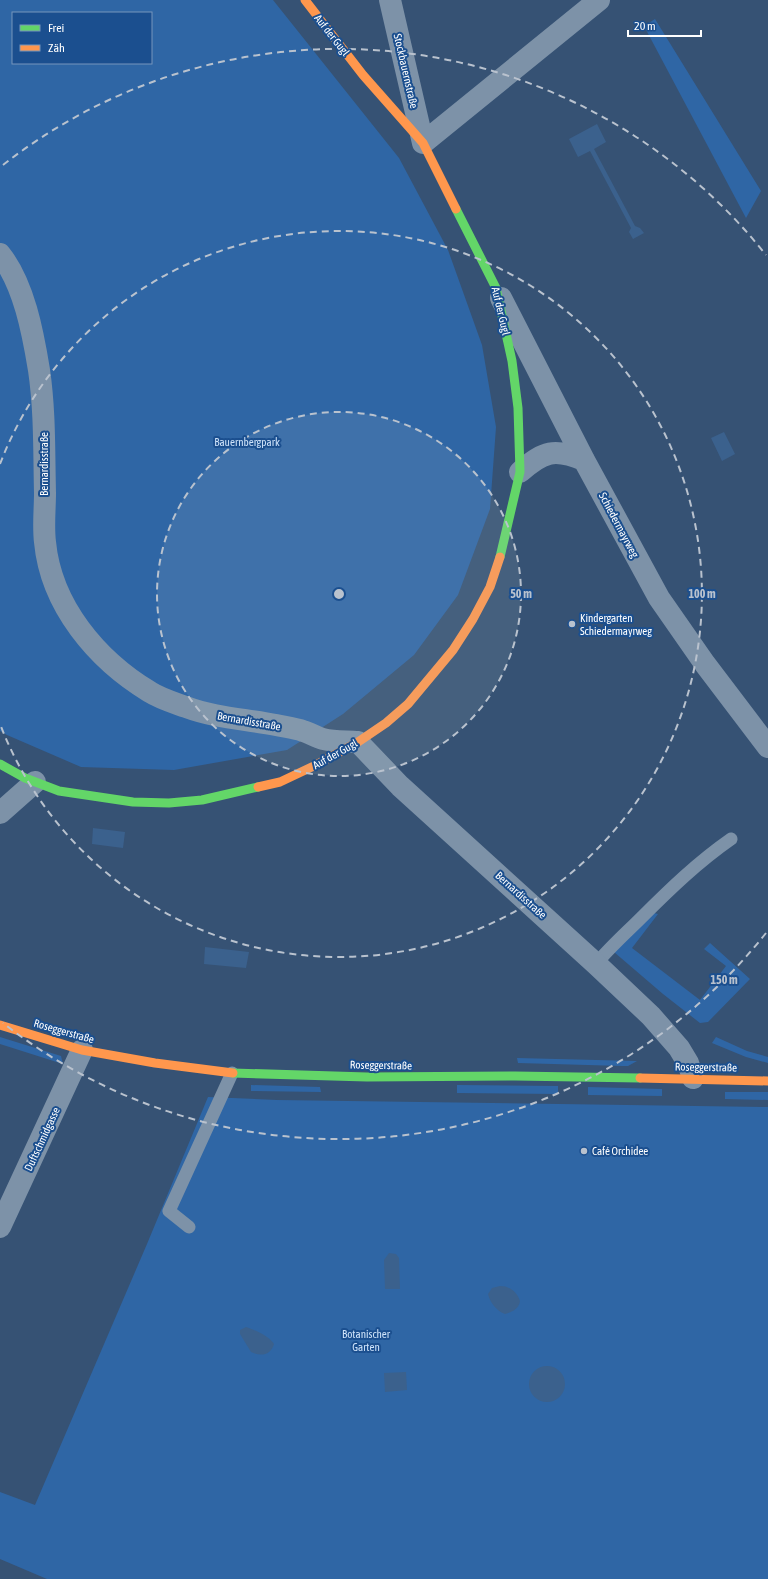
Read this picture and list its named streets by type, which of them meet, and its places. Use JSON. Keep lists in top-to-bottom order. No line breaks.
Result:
{"streets":{"street":["Auf der Gugl","Stockbauernstraße","Bernardisstraße","Schiedermayrweg","Roseggerstraße","Duftschmidgasse"]},"crossings":[["Auf der Gugl","Stockbauernstraße"],["Auf der Gugl","Bernardisstraße"],["Auf der Gugl","Schiedermayrweg"],["Bernardisstraße","Roseggerstraße"],["Roseggerstraße","Duftschmidgasse"]],"parks":["Bauernbergpark","Botanischer Garten"],"places":["Kindergarten Schiedermayrweg","Café Orchidee"],"legend":["Frei","Zäh"],"scale_bar":"20 m","rings":["50 m","100 m","150 m"]}
